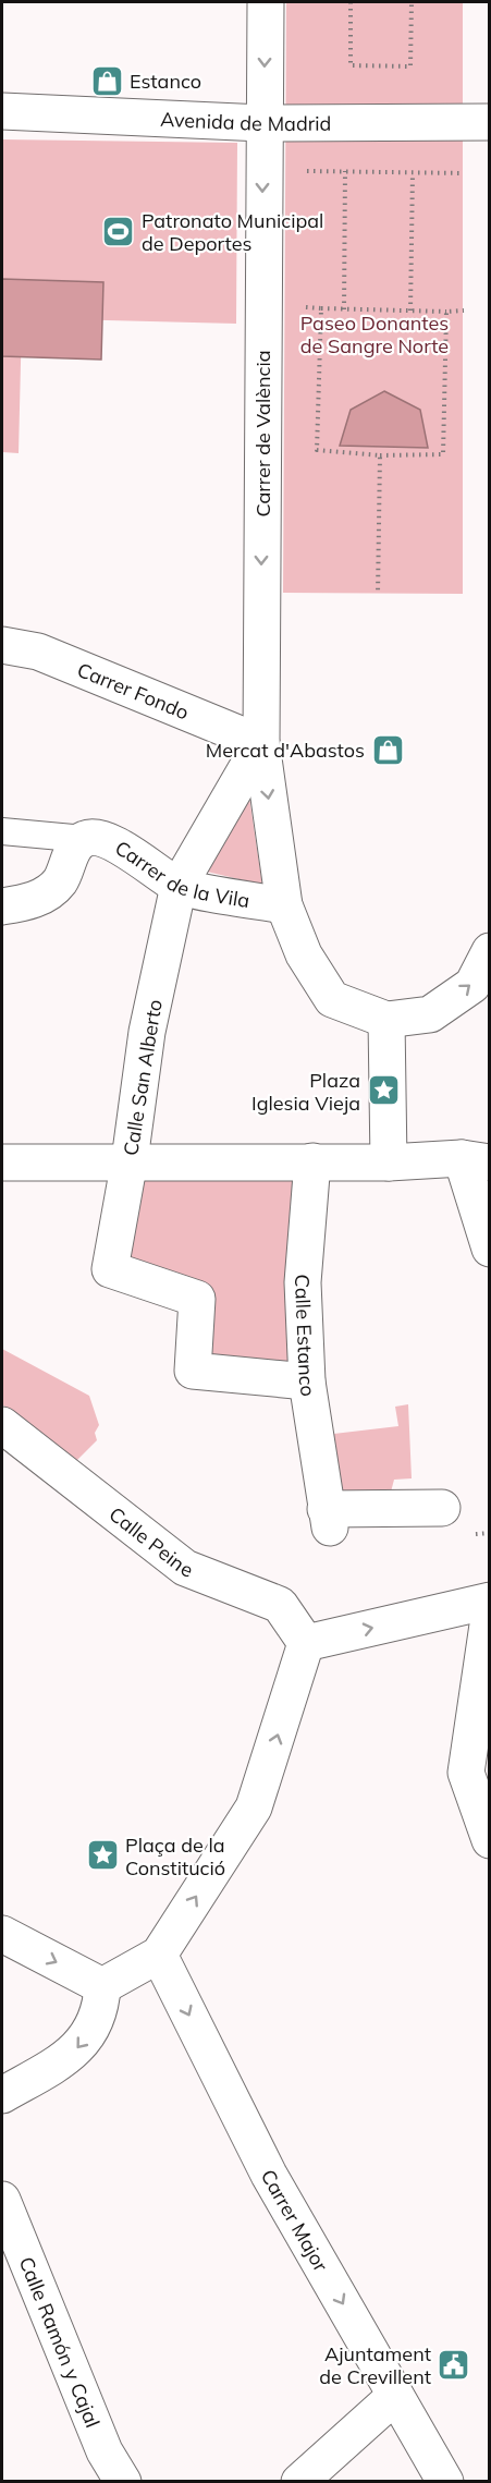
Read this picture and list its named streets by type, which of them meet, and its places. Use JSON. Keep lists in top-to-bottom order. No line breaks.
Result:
{"streets":{"street":["Avenida de Madrid","Carrer de València","Carrer Fondo","Carrer de la Vila","Calle San Alberto","Calle Estanco","Calle Peine","Carrer Major","Calle Ramón y Cajal"]},"crossings":[["Avenida de Madrid","Carrer de València"],["Carrer de València","Carrer Fondo"],["Carrer de València","Carrer de la Vila"],["Carrer de la Vila","Calle San Alberto"],["Calle San Alberto","Calle Estanco"]],"one_way":["Carrer de València","Carrer Major"],"parks":["Paseo Donantes de Sangre Norte"],"places":{"shop":["Estanco","Mercat d'Abastos"],"sports":["Patronato Municipal de Deportes"],"place":["Plaza Iglesia Vieja","Plaça de la Constitució"],"public building":["Ajuntament de Crevillent"]}}
